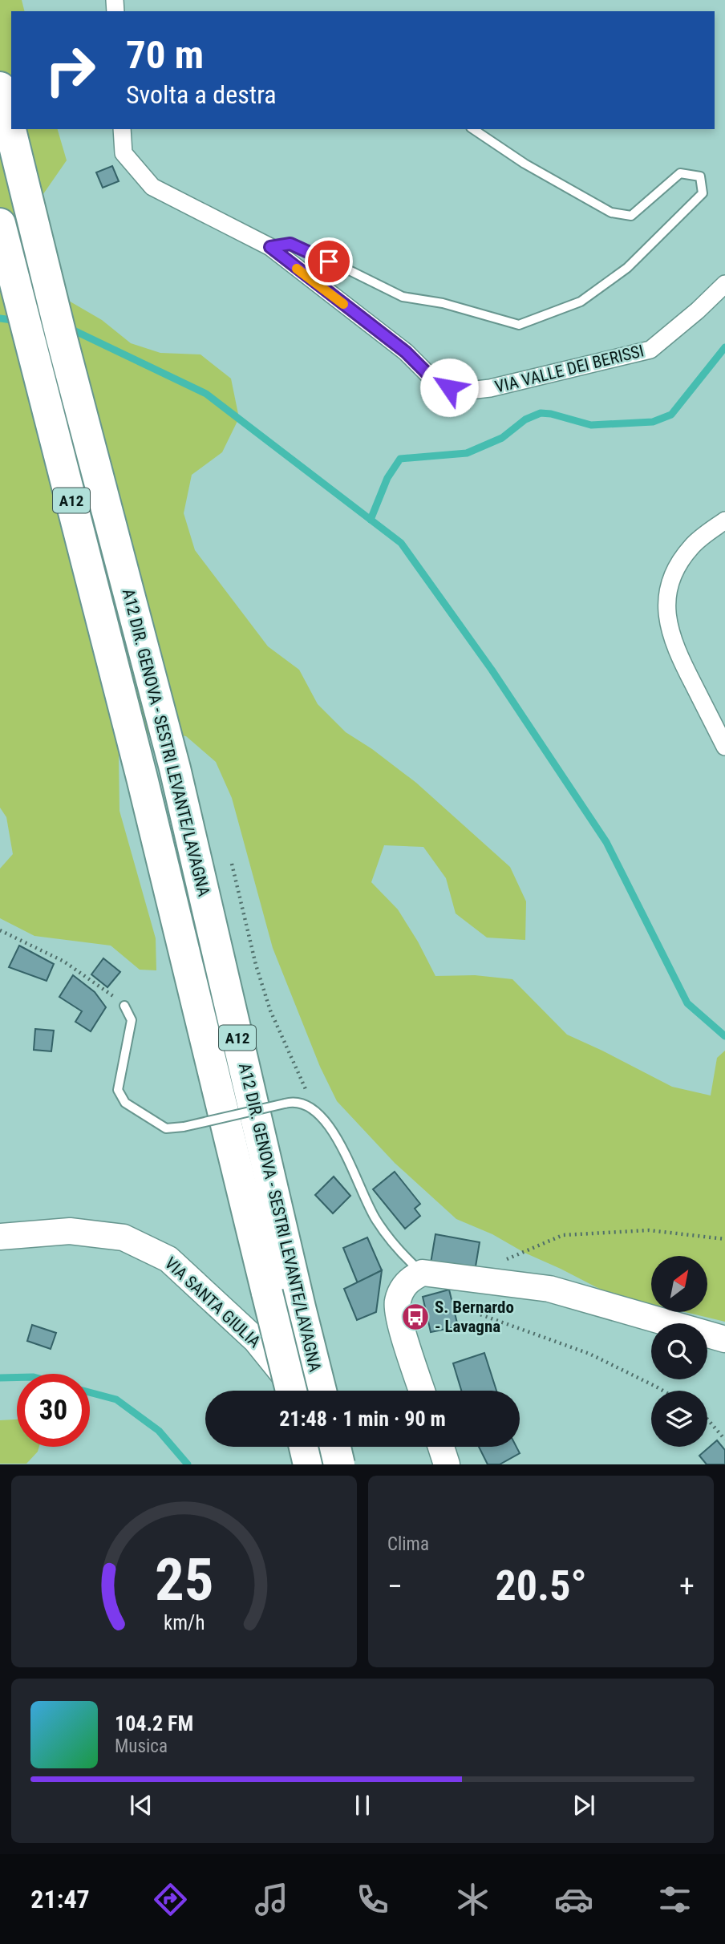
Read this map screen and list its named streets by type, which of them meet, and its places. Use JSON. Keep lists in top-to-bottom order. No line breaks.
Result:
{"streets":{"highway":["A12","A12 DIR. GENOVA - SESTRI LEVANTE/LAVAGNA"],"street":["VIA VALLE DEI BERISSI","VIA SANTA GIULIA"]},"places":{"bus stop":["S. Bernardo - Lavagna"]},"north":"top right","page":{"turn":["70 m","Svolta a destra"],"limit":"30","trip":"21:48 · 1 min · 90 m","tile":"Clima","heat":["−","20.5°","+"],"song":["104.2 FM","Musica"],"tabs":"21:47","gauge":["25","km/h"]}}
